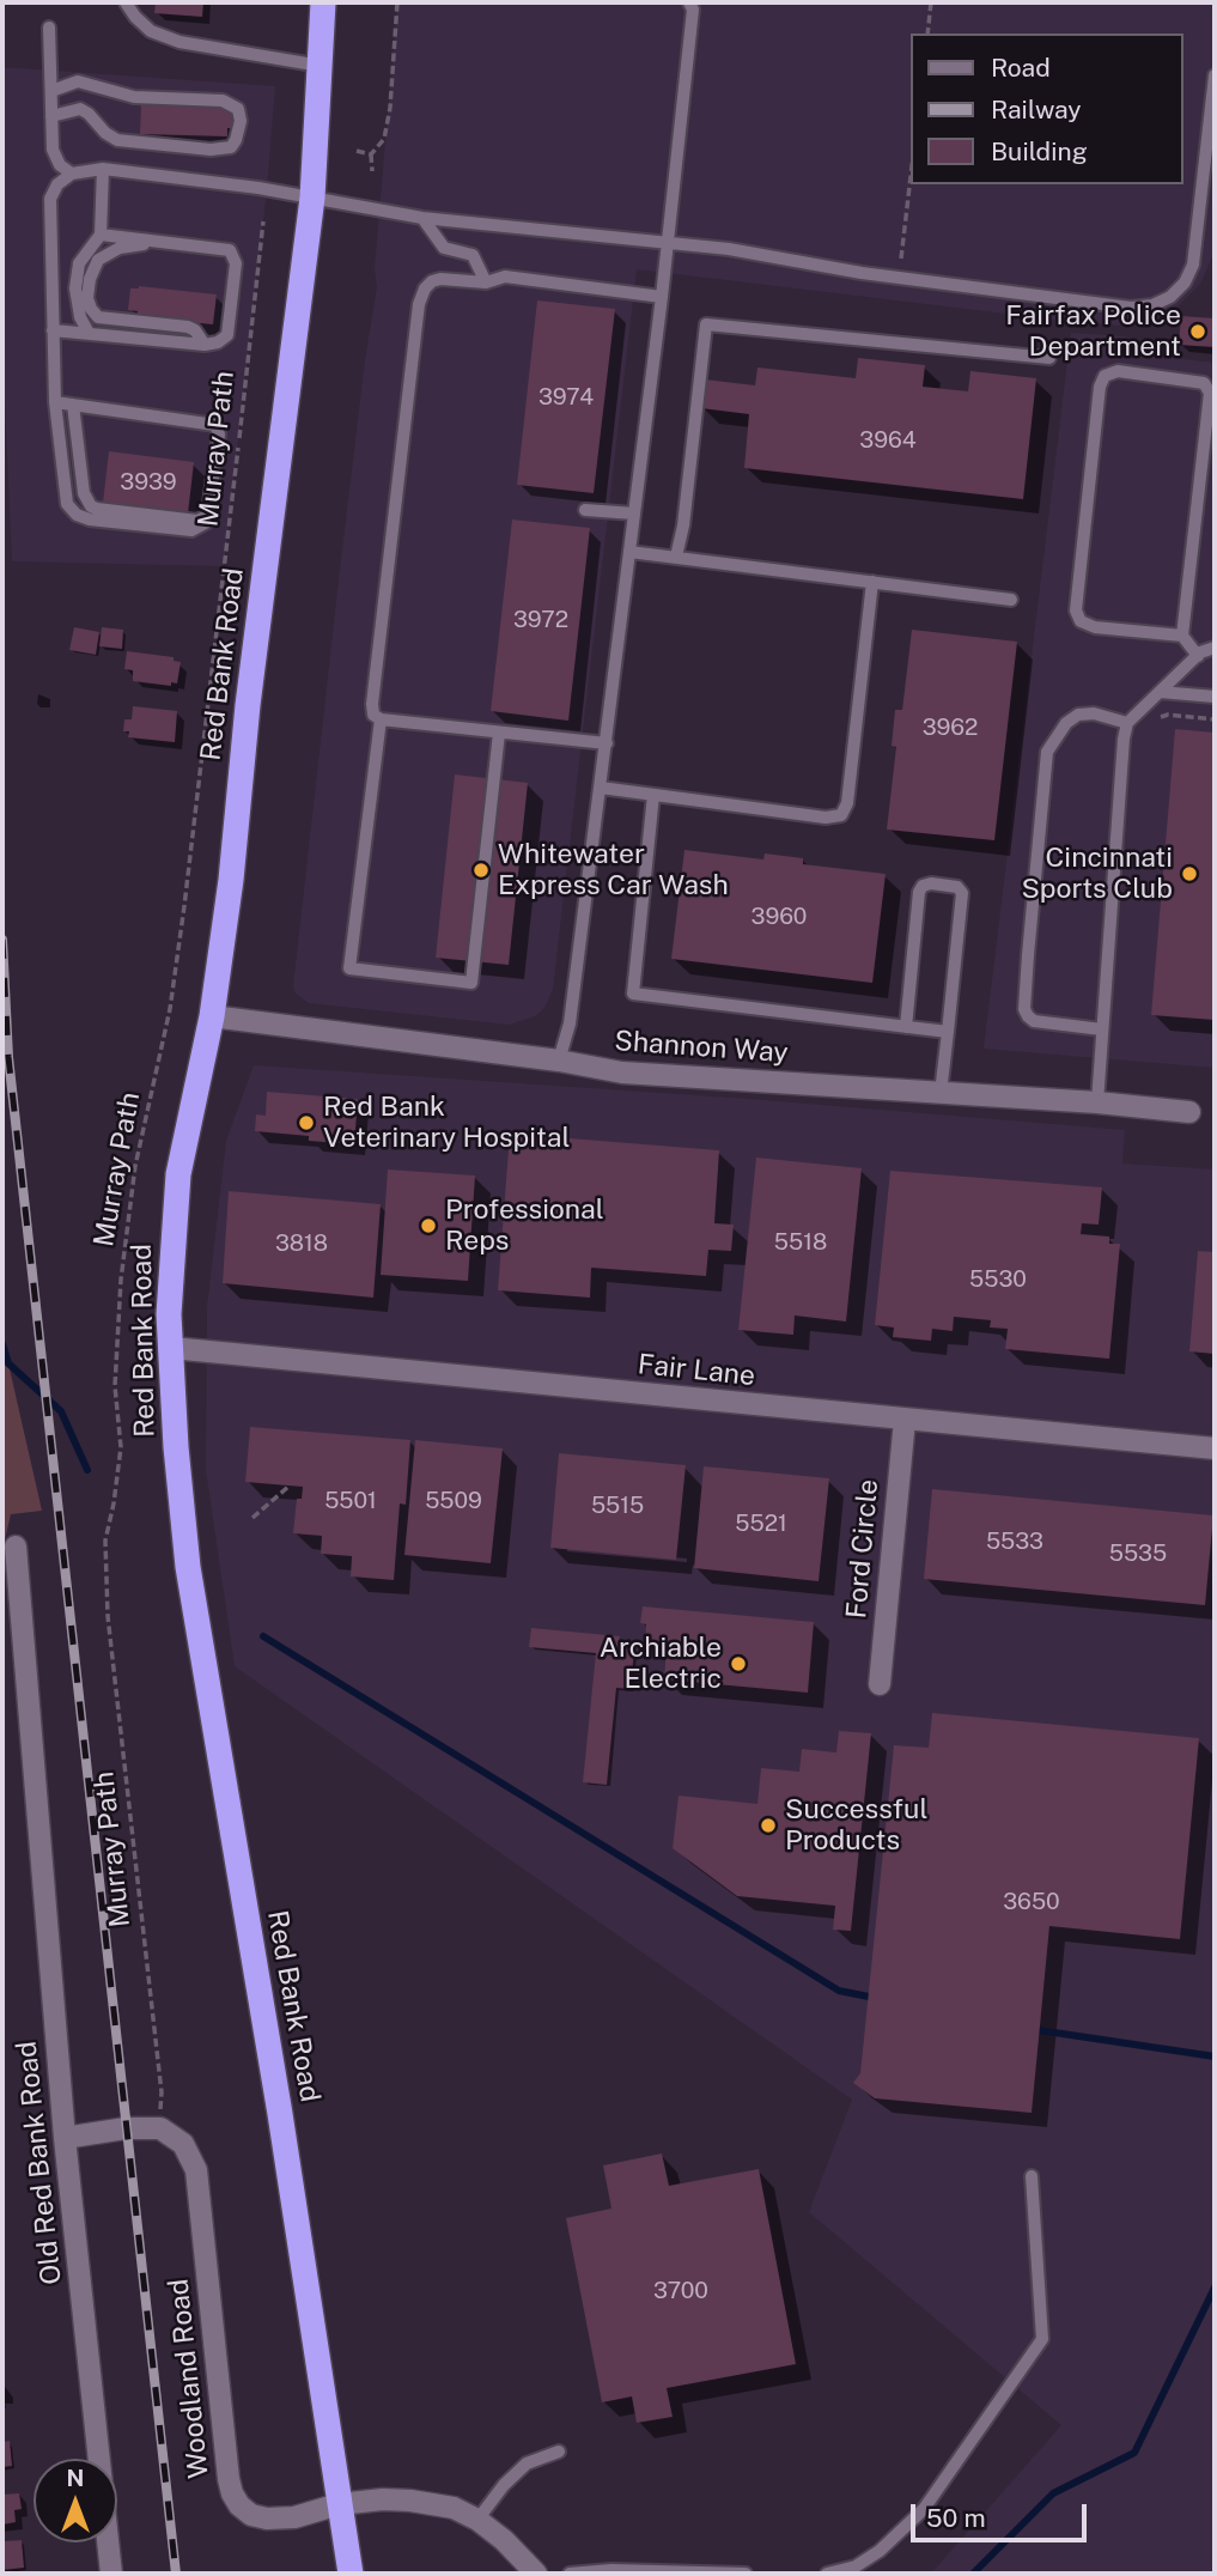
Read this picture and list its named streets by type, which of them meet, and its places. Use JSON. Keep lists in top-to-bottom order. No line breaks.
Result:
{"streets":{"highway":["Red Bank Road"],"street":["Shannon Way","Fair Lane","Ford Circle","Old Red Bank Road","Woodland Road"],"path":["Murray Path"]},"crossings":[["Murray Path","Woodland Road"],["Red Bank Road","Shannon Way"],["Red Bank Road","Fair Lane"],["Red Bank Road","Woodland Road"],["Fair Lane","Ford Circle"]],"places":["Fairfax Police Department","Whitewater Express Car Wash","Cincinnati Sports Club","Red Bank Veterinary Hospital","Professional Reps","Archiable Electric","Successful Products"],"house_numbers":["3974","3964","3939","3972","3962","3960","5518","3818","5530","5501","5509","5515","5521","5533","5535","3650","3700"],"legend":["Road","Railway","Building"],"scale_bar":"50 m","north":"top"}
